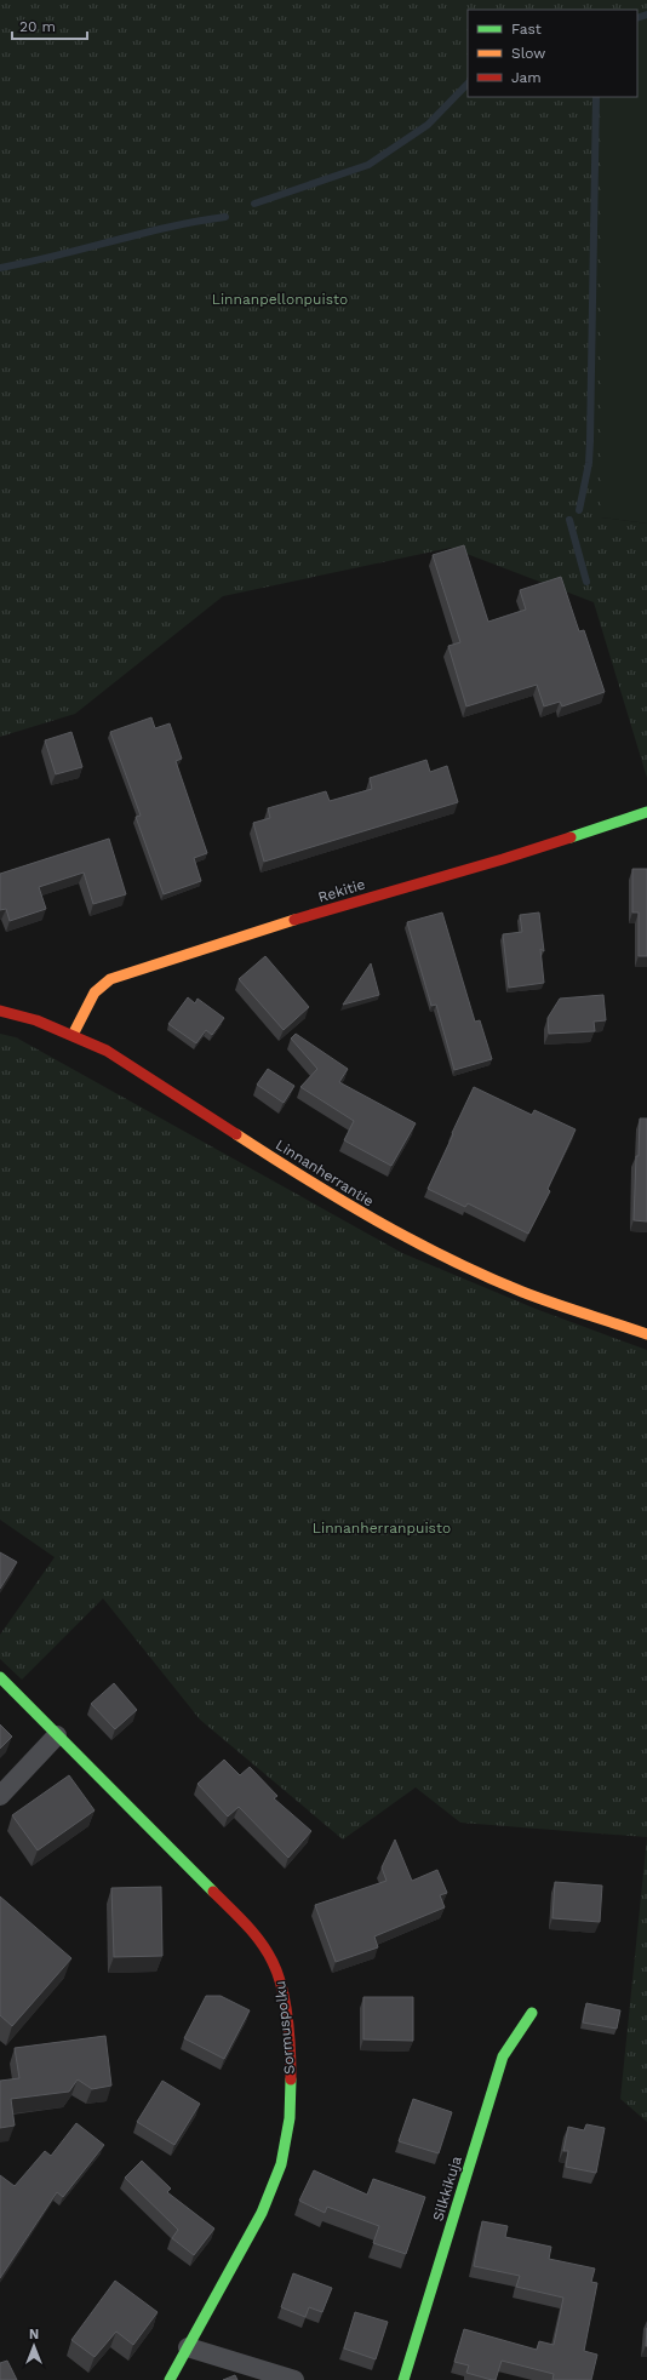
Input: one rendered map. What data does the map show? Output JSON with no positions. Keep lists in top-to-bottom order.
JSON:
{
  "streets": {
    "street": [
      "Rekitie",
      "Linnanherrantie",
      "Sormuspolku",
      "Silkkikuja"
    ]
  },
  "crossings": [
    ["Rekitie", "Linnanherrantie"]
  ],
  "parks": ["Linnanpellonpuisto", "Linnanherranpuisto"],
  "legend": ["Fast", "Slow", "Jam"],
  "scale_bar": "20 m",
  "north": "top"
}
